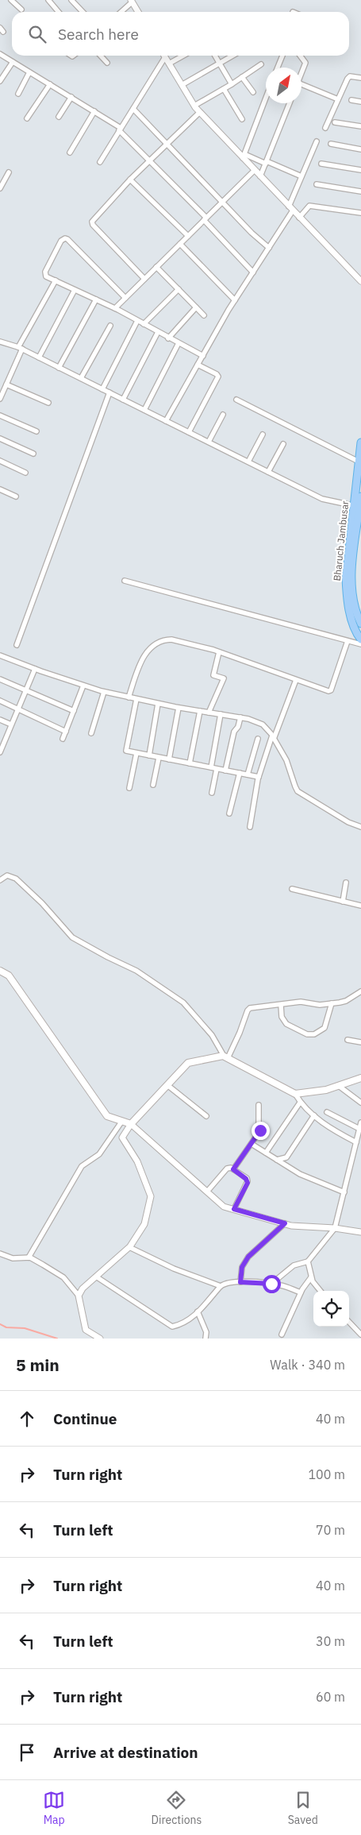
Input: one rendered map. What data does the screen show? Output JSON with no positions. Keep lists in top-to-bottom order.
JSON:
{
  "streets": {
    "main road": ["Bharuch Jambusar"]
  },
  "north": "top right",
  "page": {
    "search": "Search here",
    "heading": ["5 min", "Walk · 340 m"],
    "list": [
      ["Continue", "40 m"],
      ["Turn right", "100 m"],
      ["Turn left", "70 m"],
      ["Turn right", "40 m"],
      ["Turn left", "30 m"],
      ["Turn right", "60 m"],
      "Arrive at destination"
    ],
    "nav": ["Map", "Directions", "Saved"]
  }
}
